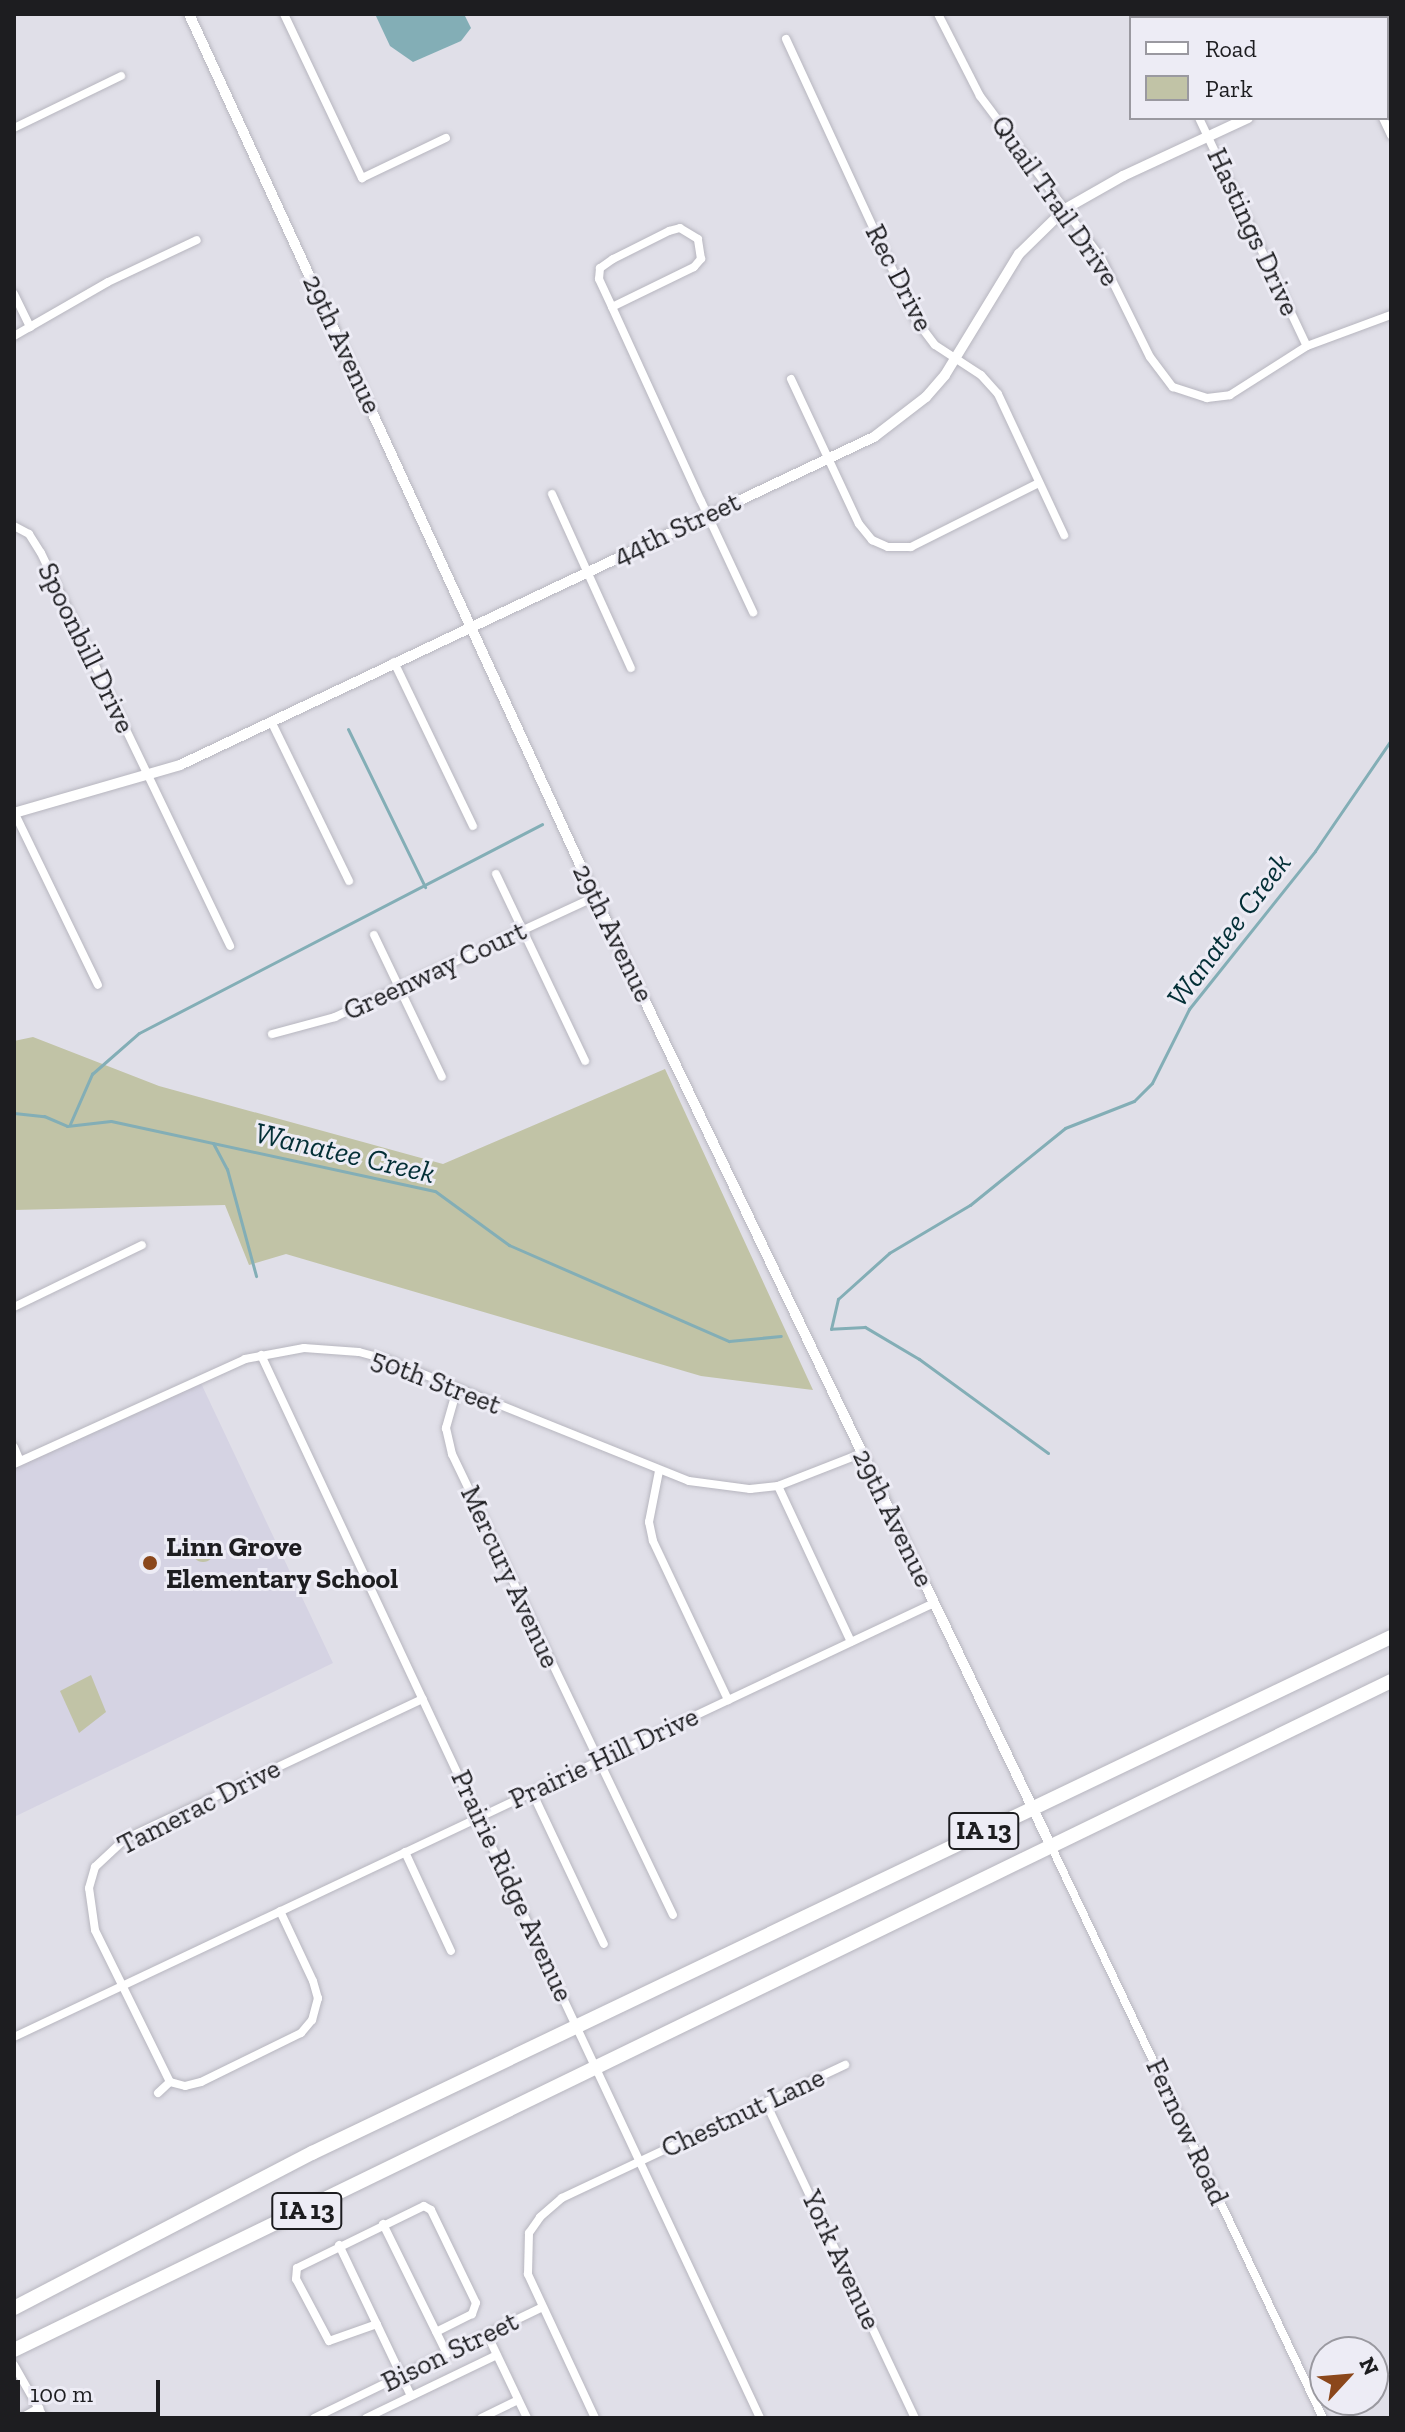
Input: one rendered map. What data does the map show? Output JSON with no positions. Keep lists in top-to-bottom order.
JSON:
{
  "streets": {
    "highway": ["IA 13"],
    "street": [
      "Quail Trail Drive",
      "Hastings Drive",
      "Rec Drive",
      "29th Avenue",
      "44th Street",
      "Spoonbill Drive",
      "Greenway Court",
      "50th Street",
      "Mercury Avenue",
      "Prairie Hill Drive",
      "Tamerac Drive",
      "Prairie Ridge Avenue",
      "Chestnut Lane",
      "Fernow Road",
      "York Avenue",
      "Bison Street"
    ]
  },
  "crossings": [
    ["Quail Trail Drive", "Hastings Drive"],
    ["Quail Trail Drive", "44th Street"],
    ["Hastings Drive", "44th Street"],
    ["Rec Drive", "44th Street"],
    ["29th Avenue", "44th Street"],
    ["29th Avenue", "Greenway Court"],
    ["29th Avenue", "50th Street"],
    ["29th Avenue", "Prairie Hill Drive"],
    ["29th Avenue", "IA 13"],
    ["29th Avenue", "Fernow Road"],
    ["44th Street", "Spoonbill Drive"],
    ["50th Street", "Mercury Avenue"],
    ["50th Street", "Prairie Ridge Avenue"],
    ["Mercury Avenue", "Prairie Hill Drive"],
    ["Prairie Hill Drive", "Tamerac Drive"],
    ["Prairie Hill Drive", "Prairie Ridge Avenue"],
    ["Tamerac Drive", "Prairie Ridge Avenue"],
    ["IA 13", "Prairie Ridge Avenue"],
    ["IA 13", "Fernow Road"],
    ["Prairie Ridge Avenue", "Chestnut Lane"],
    ["Chestnut Lane", "York Avenue"],
    ["Chestnut Lane", "Bison Street"]
  ],
  "water": ["Wanatee Creek"],
  "places": ["Linn Grove Elementary School"],
  "legend": ["Road", "Park"],
  "scale_bar": "100 m",
  "north": "top right"
}
